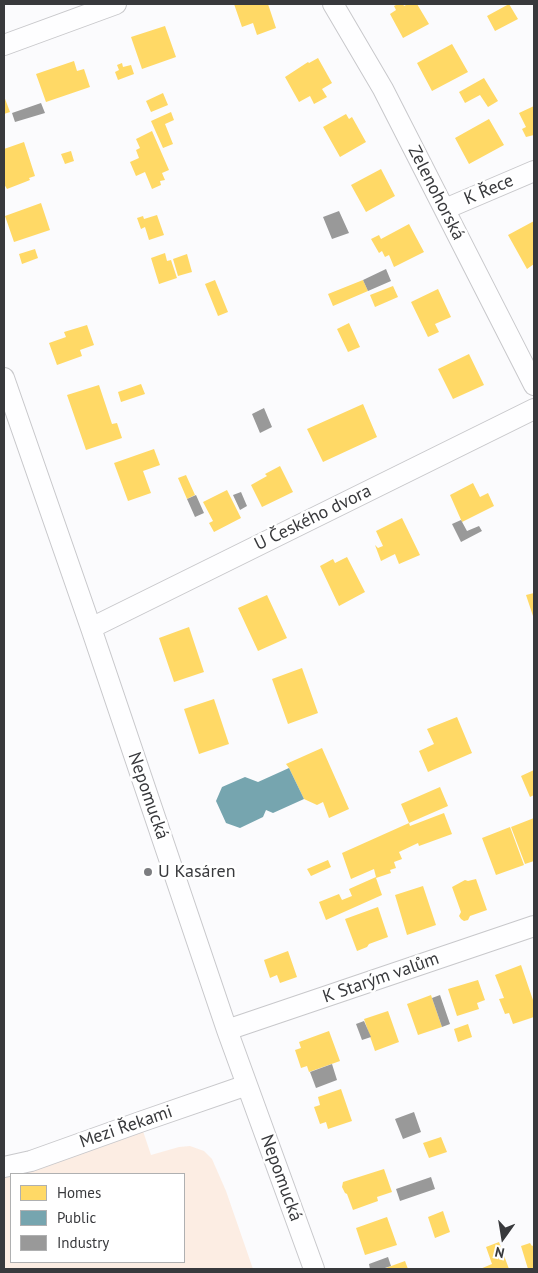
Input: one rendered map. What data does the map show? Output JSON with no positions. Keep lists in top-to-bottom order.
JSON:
{
  "streets": {
    "street": [
      "K Řece",
      "Zelenohorská",
      "U Českého dvora",
      "Nepomucká",
      "K Starým valům",
      "Mezi Řekami"
    ]
  },
  "crossings": [
    ["K Řece", "Zelenohorská"],
    ["U Českého dvora", "Nepomucká"],
    ["Nepomucká", "K Starým valům"],
    ["Nepomucká", "Mezi Řekami"]
  ],
  "places": ["U Kasáren"],
  "legend": ["Homes", "Public", "Industry"],
  "north": "bottom"
}
